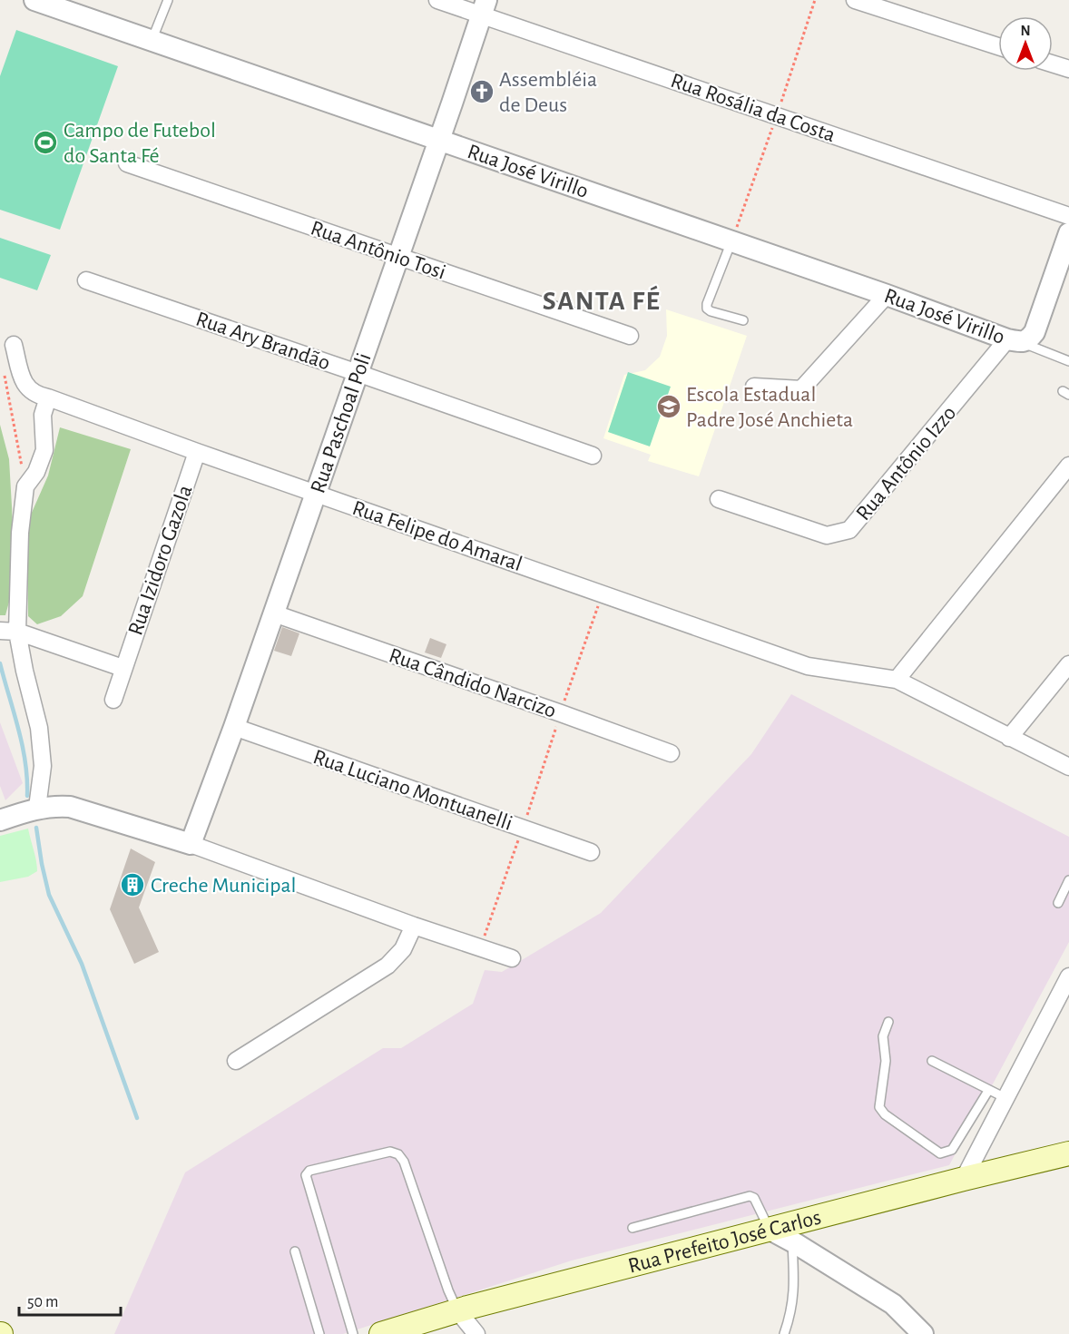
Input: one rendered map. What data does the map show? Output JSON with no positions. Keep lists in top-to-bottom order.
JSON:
{
  "streets": {
    "main road": ["Rua Prefeito José Carlos"],
    "street": [
      "Rua Rosália da Costa",
      "Rua José Virillo",
      "Rua Antônio Tosi",
      "Rua Ary Brandão",
      "Rua Paschoal Poli",
      "Rua Antônio Izzo",
      "Rua Felipe do Amaral",
      "Rua Izidoro Gazola",
      "Rua Cândido Narcizo",
      "Rua Luciano Montuanelli"
    ]
  },
  "crossings": [
    ["Rua Rosália da Costa", "Rua Paschoal Poli"],
    ["Rua José Virillo", "Rua Paschoal Poli"],
    ["Rua José Virillo", "Rua Antônio Izzo"],
    ["Rua Antônio Tosi", "Rua Paschoal Poli"],
    ["Rua Ary Brandão", "Rua Paschoal Poli"],
    ["Rua Paschoal Poli", "Rua Felipe do Amaral"],
    ["Rua Paschoal Poli", "Rua Cândido Narcizo"],
    ["Rua Paschoal Poli", "Rua Luciano Montuanelli"],
    ["Rua Felipe do Amaral", "Rua Izidoro Gazola"]
  ],
  "districts": ["SANTA FÉ"],
  "places": {
    "church": ["Assembléia de Deus"],
    "sports": ["Campo de Futebol do Santa Fé"],
    "school or university": ["Escola Estadual Padre José Anchieta"],
    "building": ["Creche Municipal"]
  },
  "scale_bar": "50 m",
  "north": "top"
}
